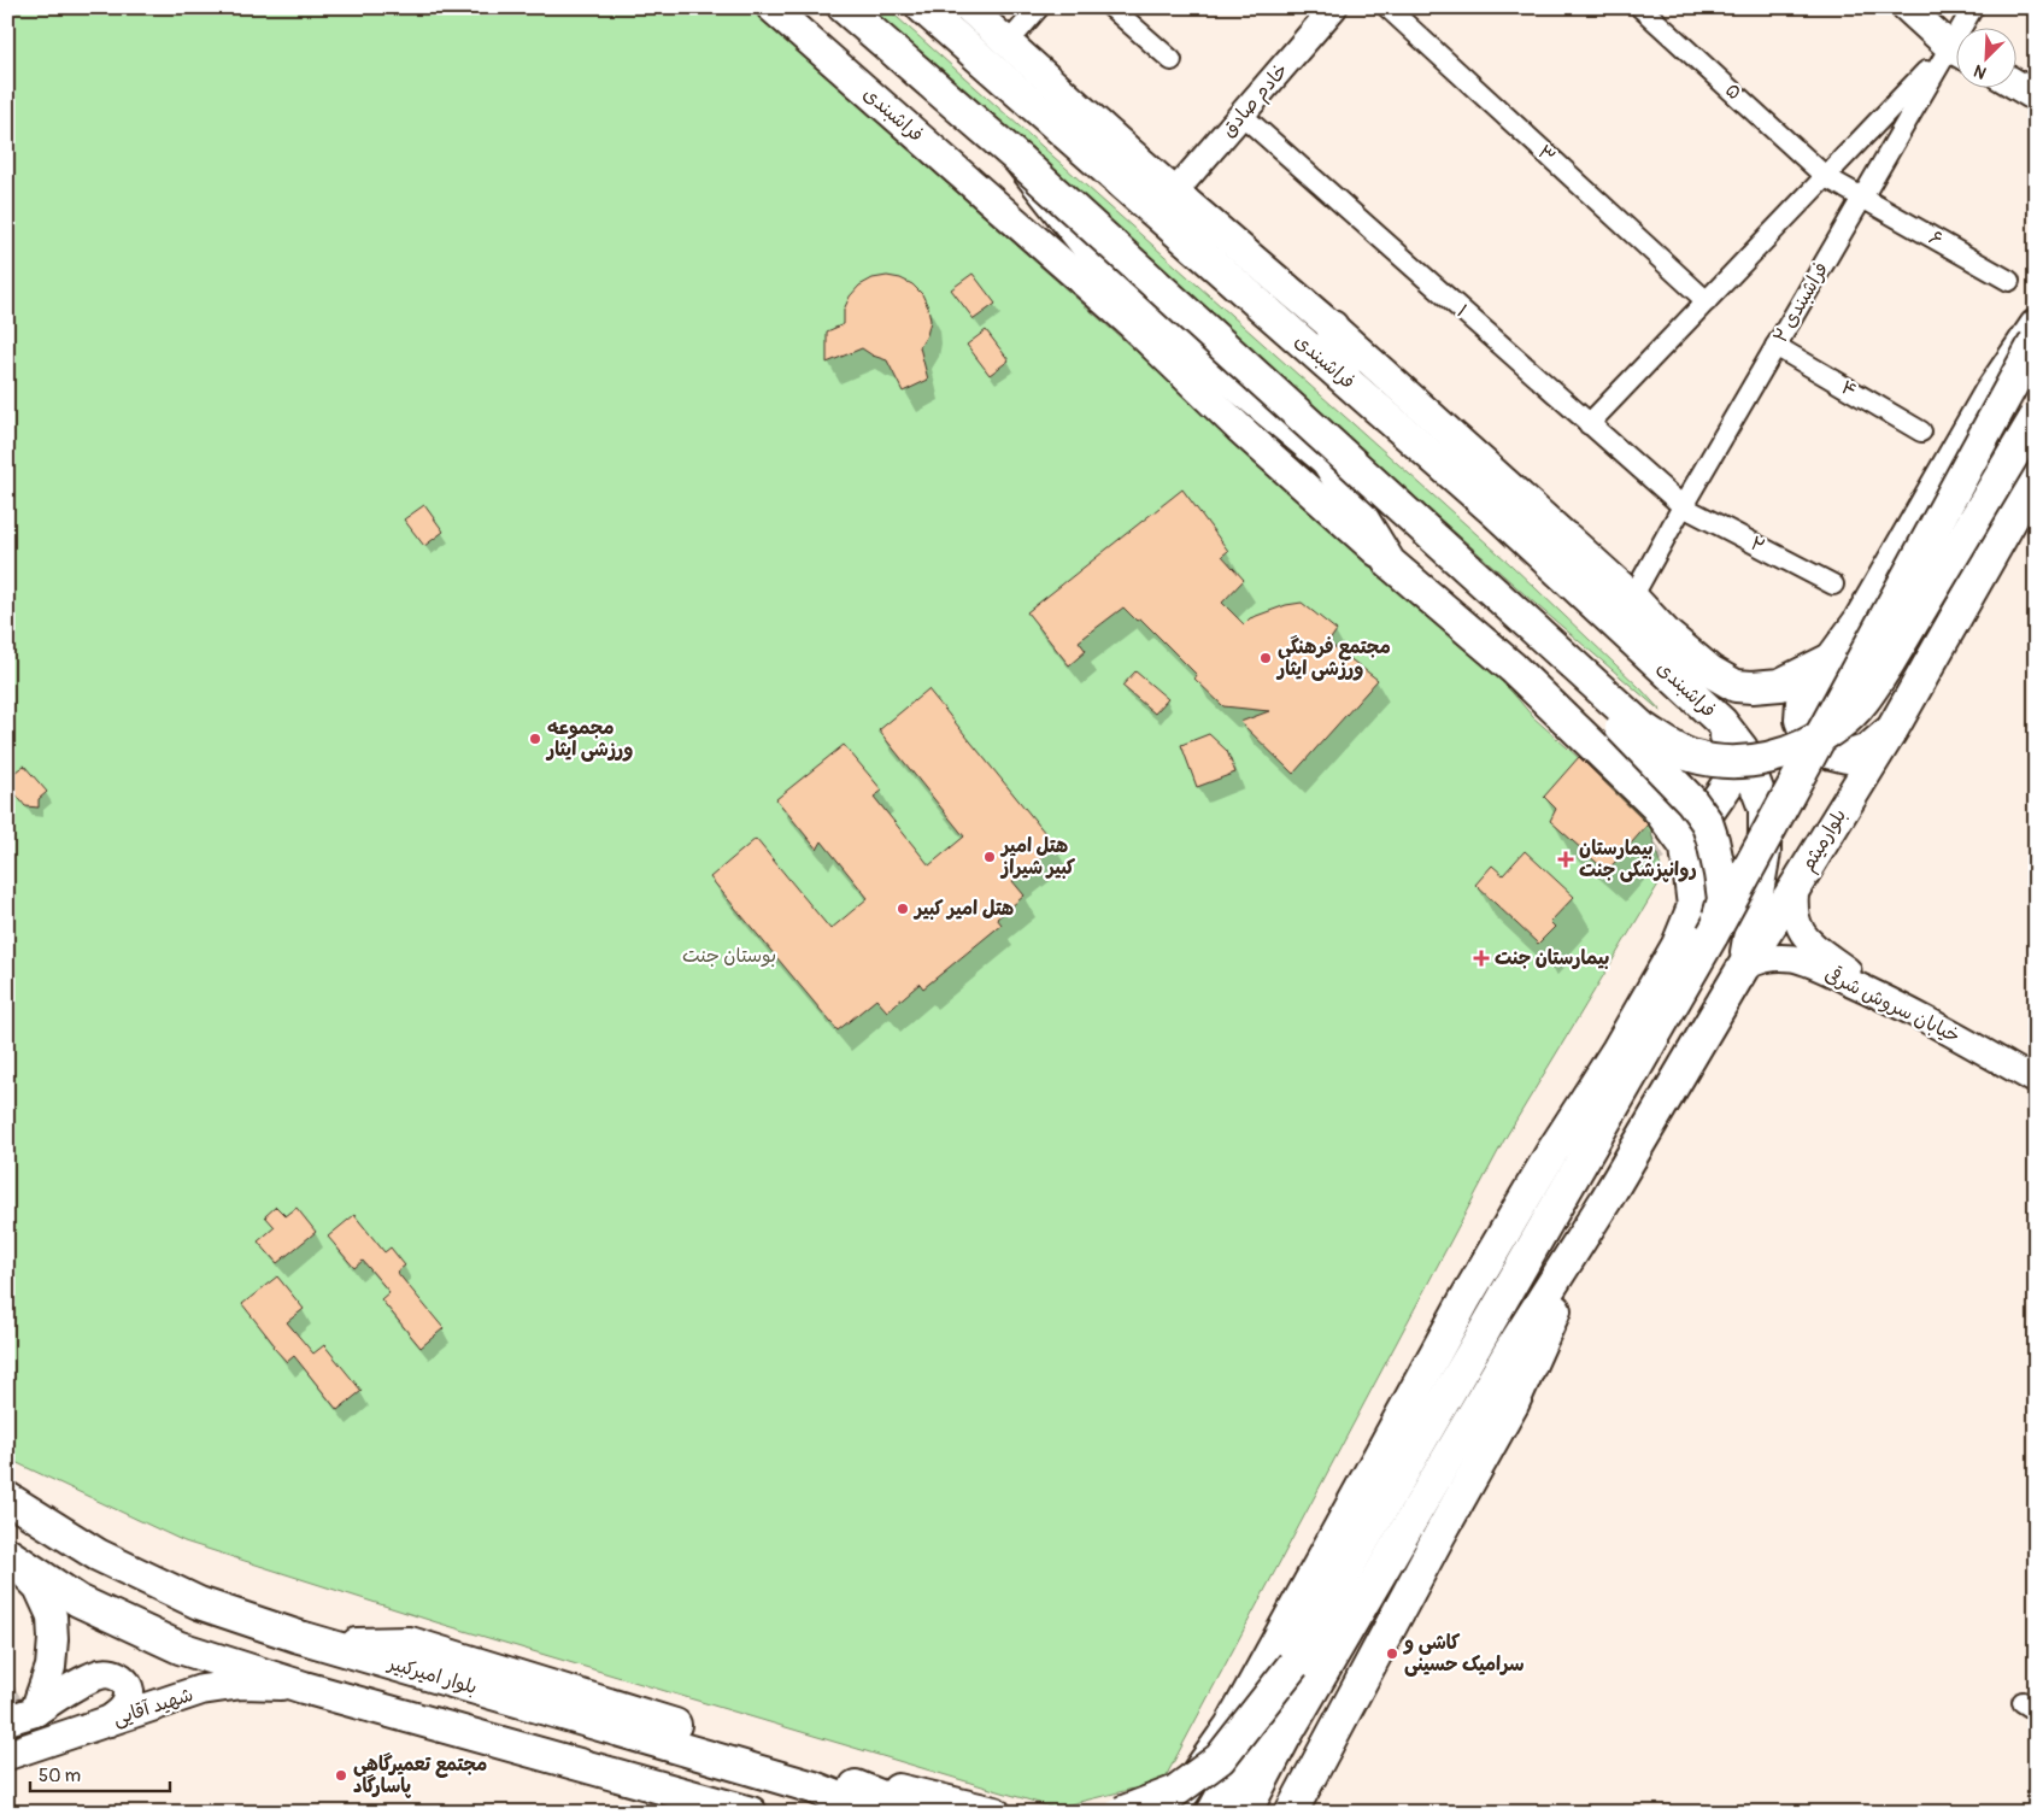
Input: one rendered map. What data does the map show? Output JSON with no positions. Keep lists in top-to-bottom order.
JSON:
{
  "streets": {
    "main road": [
      "فراشبندی",
      "بلوارمیثم",
      "بلوار امیرکبیر",
      "شهید آقایی"
    ],
    "street": [
      "۵",
      "خادم صادق",
      "۳",
      "۶",
      "۲ فراشبندی",
      "۱",
      "۴",
      "۲",
      "خیابان سروش شرقی"
    ]
  },
  "crossings": [
    ["۵", "۶"],
    ["۵", "۲ فراشبندی"],
    ["خادم صادق", "فراشبندی"],
    ["خادم صادق", "۱"],
    ["فراشبندی", "بلوارمیثم"],
    ["فراشبندی", "خیابان سروش شرقی"],
    ["۶", "۲ فراشبندی"],
    ["۲ فراشبندی", "۱"],
    ["۲ فراشبندی", "۴"],
    ["۲ فراشبندی", "۲"],
    ["۱", "۲"],
    ["بلوارمیثم", "خیابان سروش شرقی"]
  ],
  "parks": ["بوستان جنت"],
  "places": {
    "other": [
      "مجتمع فرهنگی ورزشی ایثار",
      "مجموعه ورزشی ایثار",
      "هتل امیر کبیر شیراز",
      "هتل امیر کبیر",
      "کاشی و سرامیک حسینی",
      "مجتمع تعمیرگاهی پاسارگاد"
    ],
    "health": ["بیمارستان روانپزشکی جنت", "بیمارستان جنت"]
  },
  "scale_bar": "50 m",
  "north": "bottom left"
}
